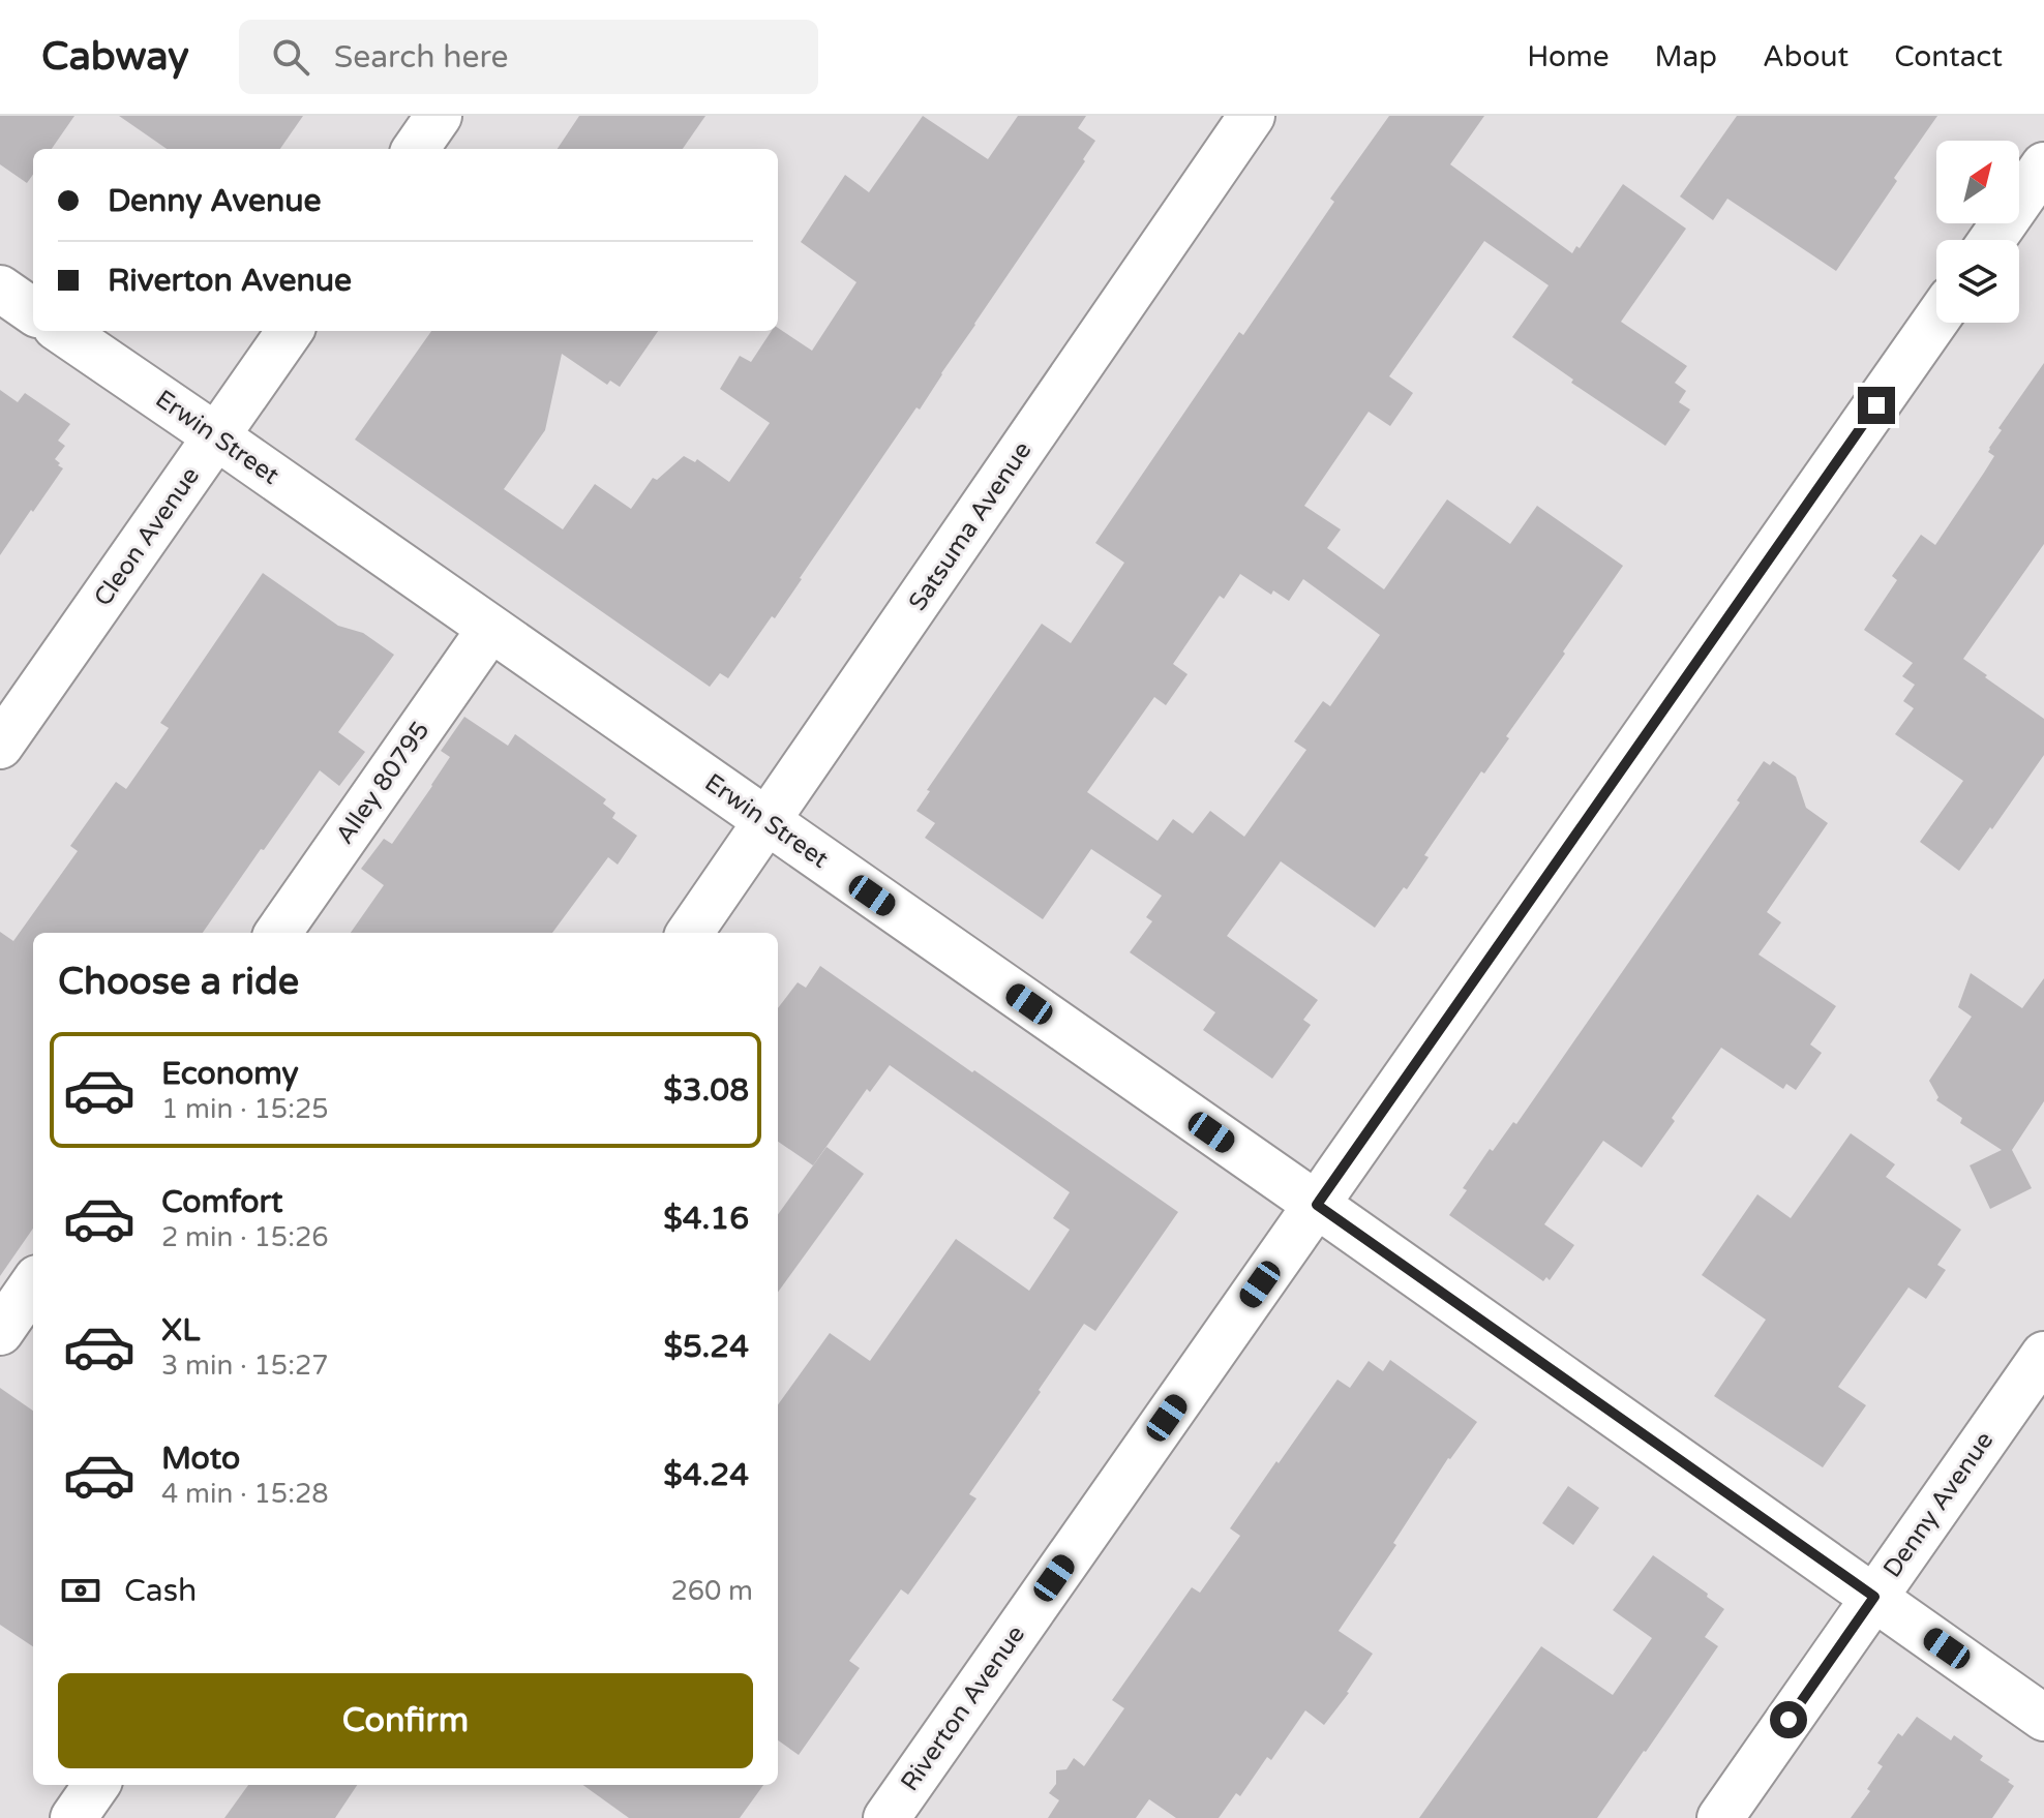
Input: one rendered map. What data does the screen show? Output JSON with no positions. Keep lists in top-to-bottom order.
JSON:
{
  "streets": {
    "street": [
      "Erwin Street",
      "Satsuma Avenue",
      "Cleon Avenue",
      "Alley 80795",
      "Denny Avenue",
      "Riverton Avenue"
    ]
  },
  "crossings": [
    ["Erwin Street", "Satsuma Avenue"],
    ["Erwin Street", "Cleon Avenue"],
    ["Erwin Street", "Alley 80795"],
    ["Erwin Street", "Denny Avenue"],
    ["Erwin Street", "Riverton Avenue"]
  ],
  "north": "top right",
  "page": {
    "header": "Cabway",
    "search": "Search here",
    "nav": [
      "Home",
      "Map",
      "About",
      "Contact"
    ],
    "banner": ["Denny Avenue", "Riverton Avenue"],
    "heading": "Choose a ride",
    "list": [
      {
        "name": "Economy",
        "note": "1 min · 15:25",
        "value": "$3.08"
      },
      {
        "name": "Comfort",
        "note": "2 min · 15:26",
        "value": "$4.16"
      },
      {
        "name": "XL",
        "note": "3 min · 15:27",
        "value": "$5.24"
      },
      {
        "name": "Moto",
        "note": "4 min · 15:28",
        "value": "$4.24"
      }
    ],
    "pay": ["Cash", "260 m"],
    "buttons": "Confirm"
  }
}
